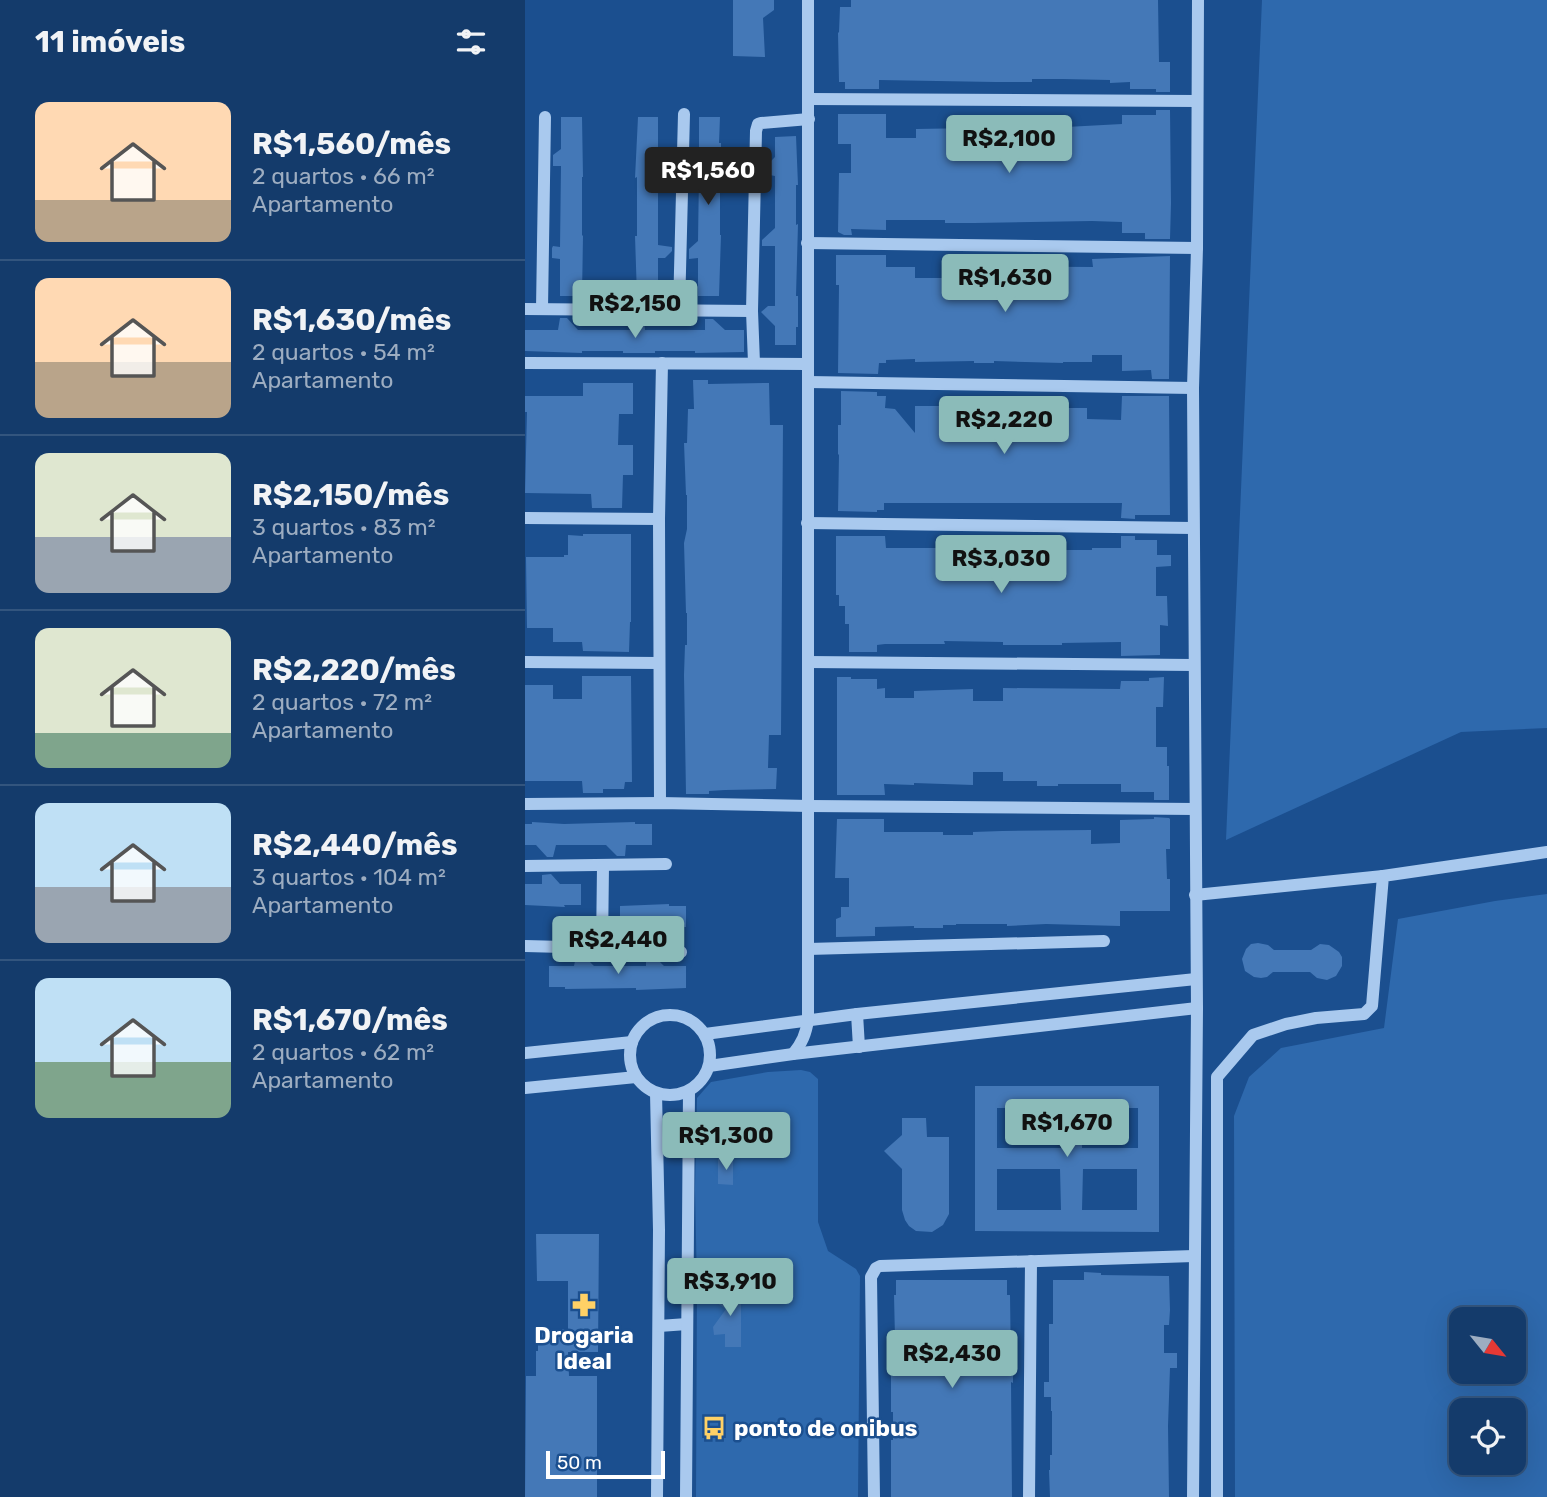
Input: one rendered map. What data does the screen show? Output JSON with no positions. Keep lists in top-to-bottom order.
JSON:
{
  "places": {
    "pharmacy": ["Drogaria Ideal"],
    "bus stop": ["ponto de onibus"]
  },
  "scale_bar": "50 m",
  "north": "bottom right",
  "page": {
    "heading": "11 imóveis",
    "list": [
      {
        "name": "R$1,560/mês",
        "note": "2 quartos · 66 m² · Apartamento"
      },
      {
        "name": "R$1,630/mês",
        "note": "2 quartos · 54 m² · Apartamento"
      },
      {
        "name": "R$2,150/mês",
        "note": "3 quartos · 83 m² · Apartamento"
      },
      {
        "name": "R$2,220/mês",
        "note": "2 quartos · 72 m² · Apartamento"
      },
      {
        "name": "R$2,440/mês",
        "note": "3 quartos · 104 m² · Apartamento"
      },
      {
        "name": "R$1,670/mês",
        "note": "2 quartos · 62 m² · Apartamento"
      }
    ],
    "price": [
      "R$2,100",
      "R$1,560",
      "R$1,630",
      "R$2,150",
      "R$2,220",
      "R$3,030",
      "R$2,440",
      "R$1,670",
      "R$1,300",
      "R$3,910",
      "R$2,430"
    ],
    "scale": "50 m"
  }
}
